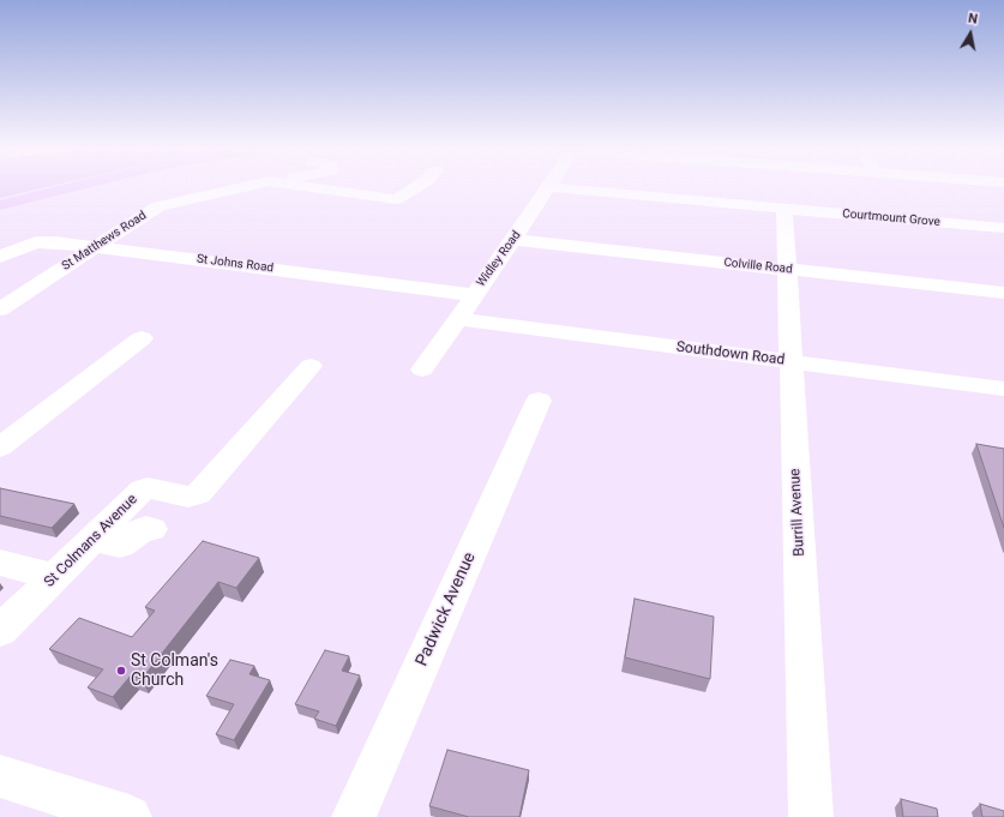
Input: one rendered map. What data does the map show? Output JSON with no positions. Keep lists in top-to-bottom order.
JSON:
{
  "streets": {
    "street": [
      "Courtmount Grove",
      "St Matthews Road",
      "Widley Road",
      "St Johns Road",
      "Colville Road",
      "Southdown Road",
      "Burrill Avenue",
      "St Colmans Avenue",
      "Padwick Avenue"
    ]
  },
  "crossings": [
    ["Courtmount Grove", "Widley Road"],
    ["Courtmount Grove", "Burrill Avenue"],
    ["St Matthews Road", "St Johns Road"],
    ["Widley Road", "St Johns Road"],
    ["Widley Road", "Colville Road"],
    ["Widley Road", "Southdown Road"],
    ["Colville Road", "Burrill Avenue"],
    ["Southdown Road", "Burrill Avenue"]
  ],
  "places": ["St Colman's Church"],
  "north": "top"
}
